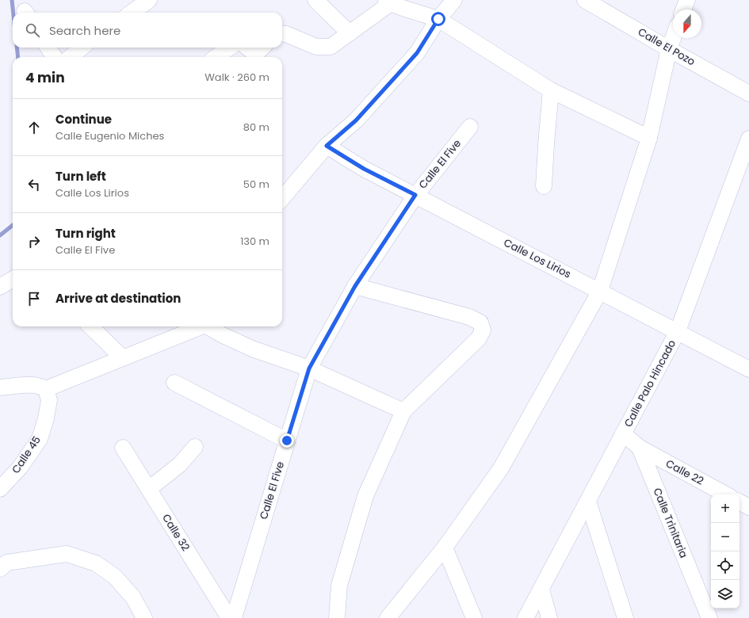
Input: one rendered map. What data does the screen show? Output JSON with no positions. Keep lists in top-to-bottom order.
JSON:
{
  "streets": {
    "street": [
      "Calle El Pozo",
      "Calle El Five",
      "Calle Los Lirios",
      "Calle Palo Hincado",
      "Calle 45",
      "Calle 22",
      "Calle Trinitaria",
      "Calle 32"
    ]
  },
  "crossings": [
    ["Calle El Five", "Calle Los Lirios"],
    ["Calle Los Lirios", "Calle Palo Hincado"],
    ["Calle Palo Hincado", "Calle Trinitaria"],
    ["Calle 22", "Calle Trinitaria"]
  ],
  "north": "bottom",
  "page": {
    "search": "Search here",
    "heading": ["4 min", "Walk · 260 m"],
    "list": [
      ["Continue", "Calle Eugenio Miches", "80 m"],
      ["Turn left", "Calle Los Lirios", "50 m"],
      ["Turn right", "Calle El Five", "130 m"],
      "Arrive at destination"
    ],
    "map_buttons": ["+", "−"]
  }
}
